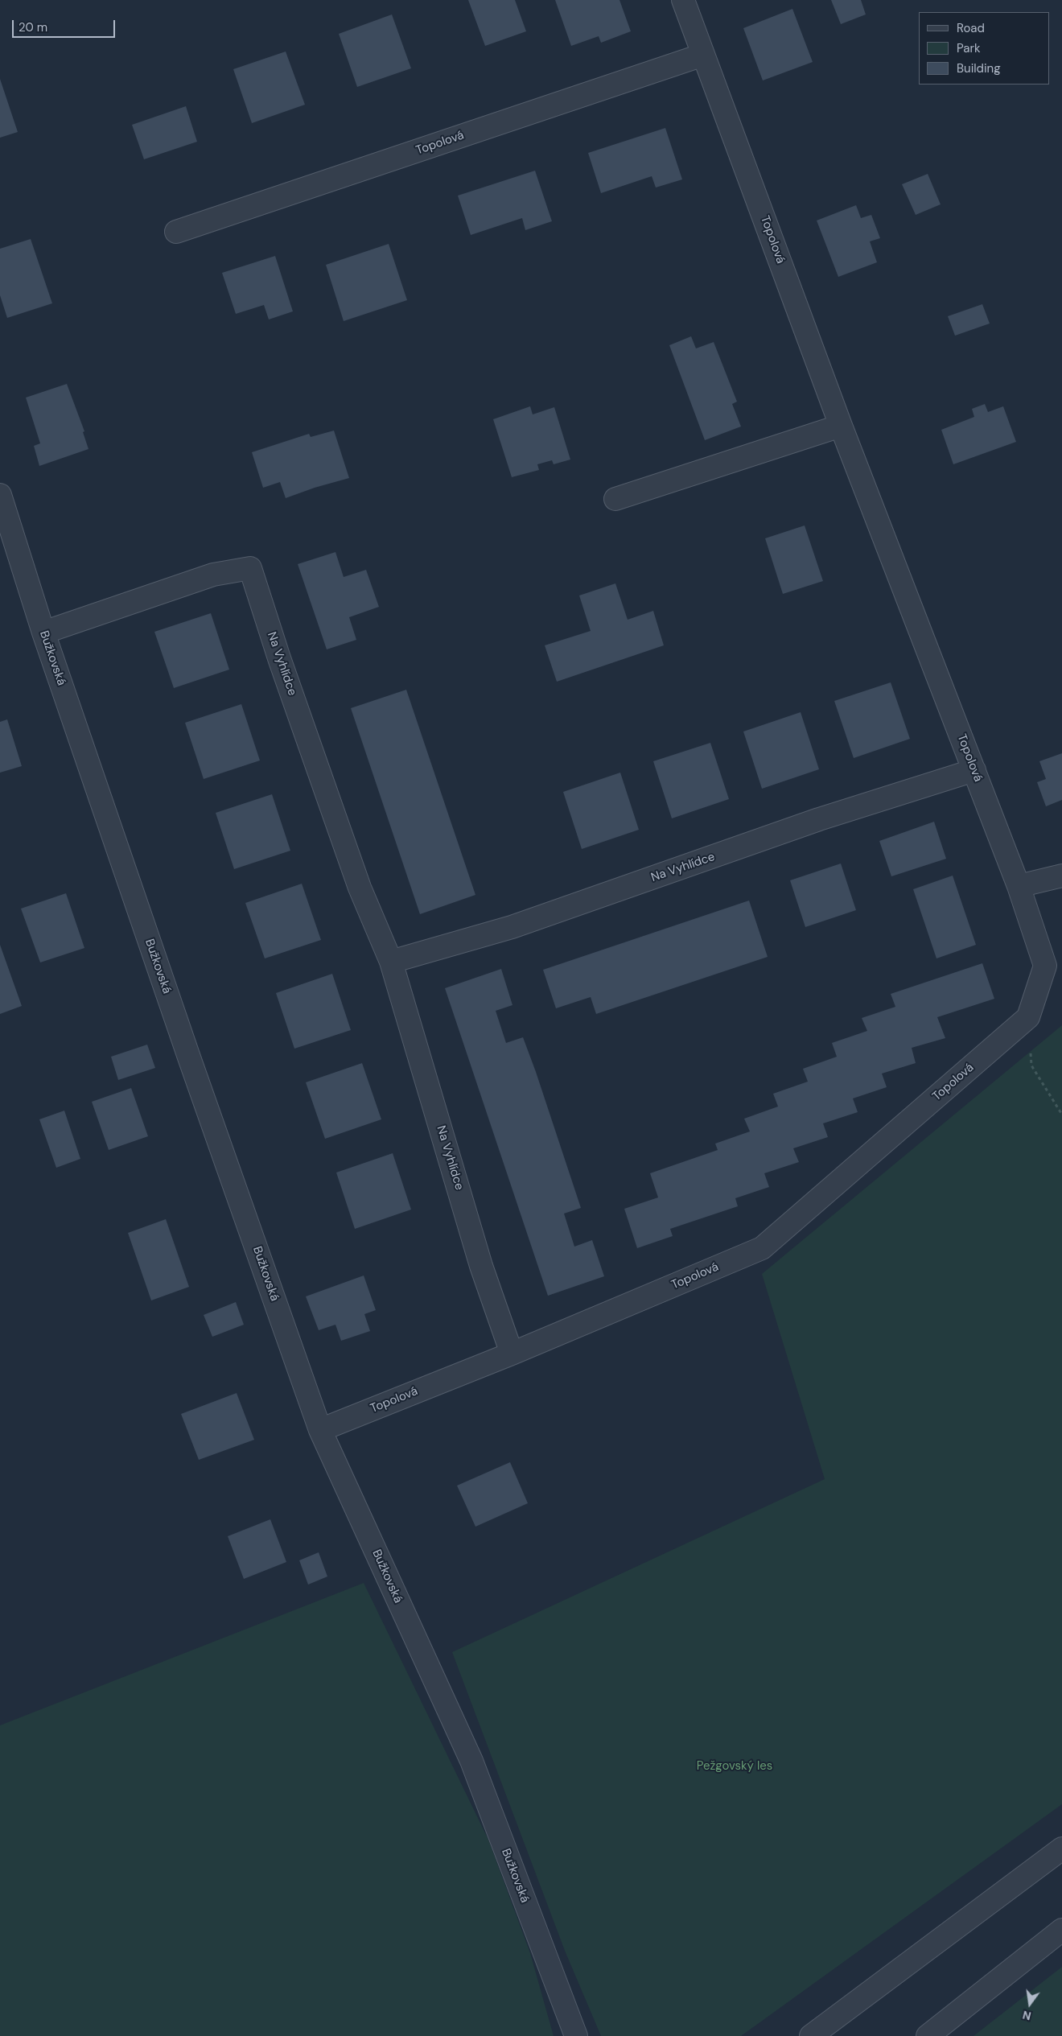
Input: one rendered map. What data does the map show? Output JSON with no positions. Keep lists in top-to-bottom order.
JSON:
{
  "streets": {
    "street": ["Topolová", "Bužkovská", "Na Vyhlídce"]
  },
  "crossings": [
    ["Topolová", "Bužkovská"],
    ["Topolová", "Na Vyhlídce"],
    ["Bužkovská", "Na Vyhlídce"]
  ],
  "parks": ["Pežgovský les"],
  "legend": ["Road", "Park", "Building"],
  "scale_bar": "20 m",
  "north": "bottom"
}
